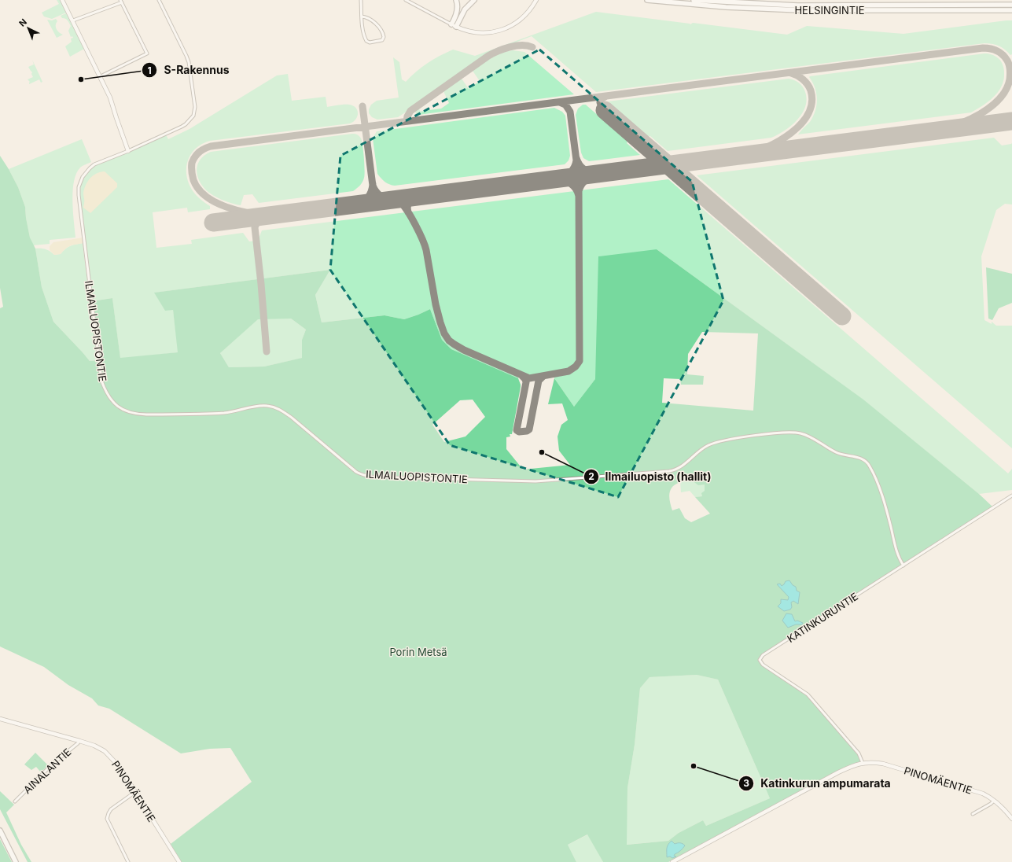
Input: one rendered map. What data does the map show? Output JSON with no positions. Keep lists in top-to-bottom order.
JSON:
{
  "streets": {
    "highway": ["HELSINGINTIE"],
    "street": [
      "ILMAILUOPISTONTIE",
      "KATINKURUNTIE",
      "AINALANTIE",
      "PINOMÄENTIE"
    ]
  },
  "crossings": [
    ["ILMAILUOPISTONTIE", "KATINKURUNTIE"],
    ["KATINKURUNTIE", "PINOMÄENTIE"],
    ["AINALANTIE", "PINOMÄENTIE"]
  ],
  "parks": ["Porin Metsä"],
  "places": ["S-Rakennus", "Ilmailuopisto (hallit)", "Katinkurun ampumarata"],
  "north": "top left"
}
